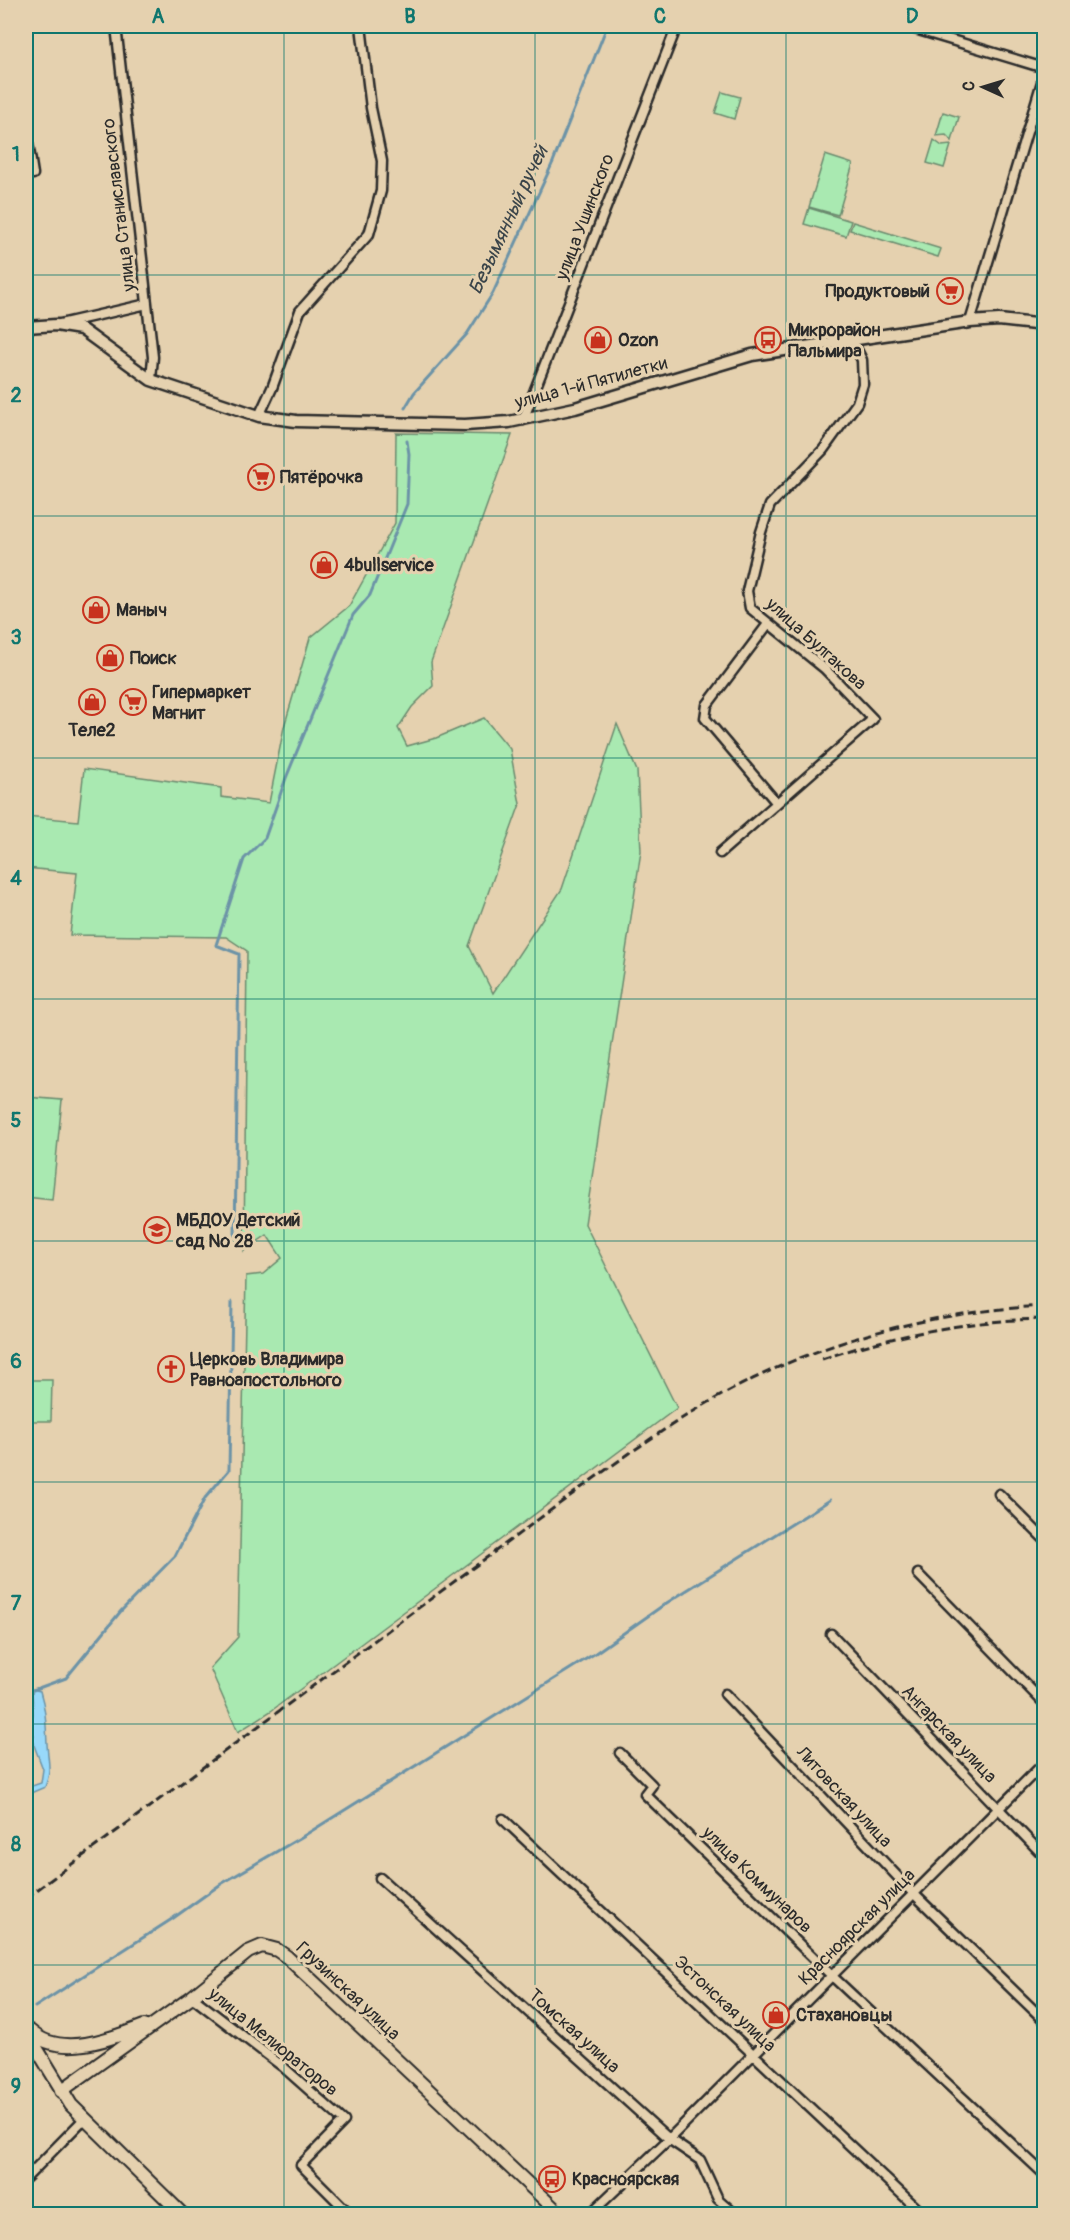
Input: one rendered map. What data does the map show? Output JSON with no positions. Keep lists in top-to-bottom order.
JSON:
{
  "streets": {
    "main road": ["Грузинская улица"],
    "street": [
      "улица Станиславского",
      "улица Ушинского",
      "улица 1-й Пятилетки",
      "улица Булгакова",
      "Ангарская улица",
      "Литовская улица",
      "улица Коммунаров",
      "Красноярская улица",
      "Эстонская улица",
      "Томская улица",
      "улица Мелиораторов"
    ]
  },
  "crossings": [
    ["улица Станиславского", "улица 1-й Пятилетки"],
    ["улица Ушинского", "улица 1-й Пятилетки"],
    ["улица 1-й Пятилетки", "улица Булгакова"],
    ["Ангарская улица", "Красноярская улица"],
    ["Литовская улица", "Красноярская улица"],
    ["улица Коммунаров", "Красноярская улица"],
    ["Красноярская улица", "Эстонская улица"],
    ["Красноярская улица", "Томская улица"],
    ["Грузинская улица", "улица Мелиораторов"]
  ],
  "water": ["Безымянный ручей"],
  "places": {
    "supermarket": ["Продуктовый", "Пятёрочка", "Гипермаркет Магнит"],
    "shop": [
      "Ozon",
      "4bullservice",
      "Маныч",
      "Поиск",
      "Теле2",
      "Стахановцы"
    ],
    "bus stop": ["Микрорайон Пальмира", "Красноярская"],
    "school or university": ["МБДОУ Детский сад № 28"],
    "church": ["Церковь Владимира Равноапостольного"]
  },
  "north": "left",
  "grid": {
    "columns": [
      "A",
      "B",
      "C",
      "D"
    ],
    "rows": [
      "1",
      "2",
      "3",
      "4",
      "5",
      "6",
      "7",
      "8",
      "9"
    ]
  }
}
